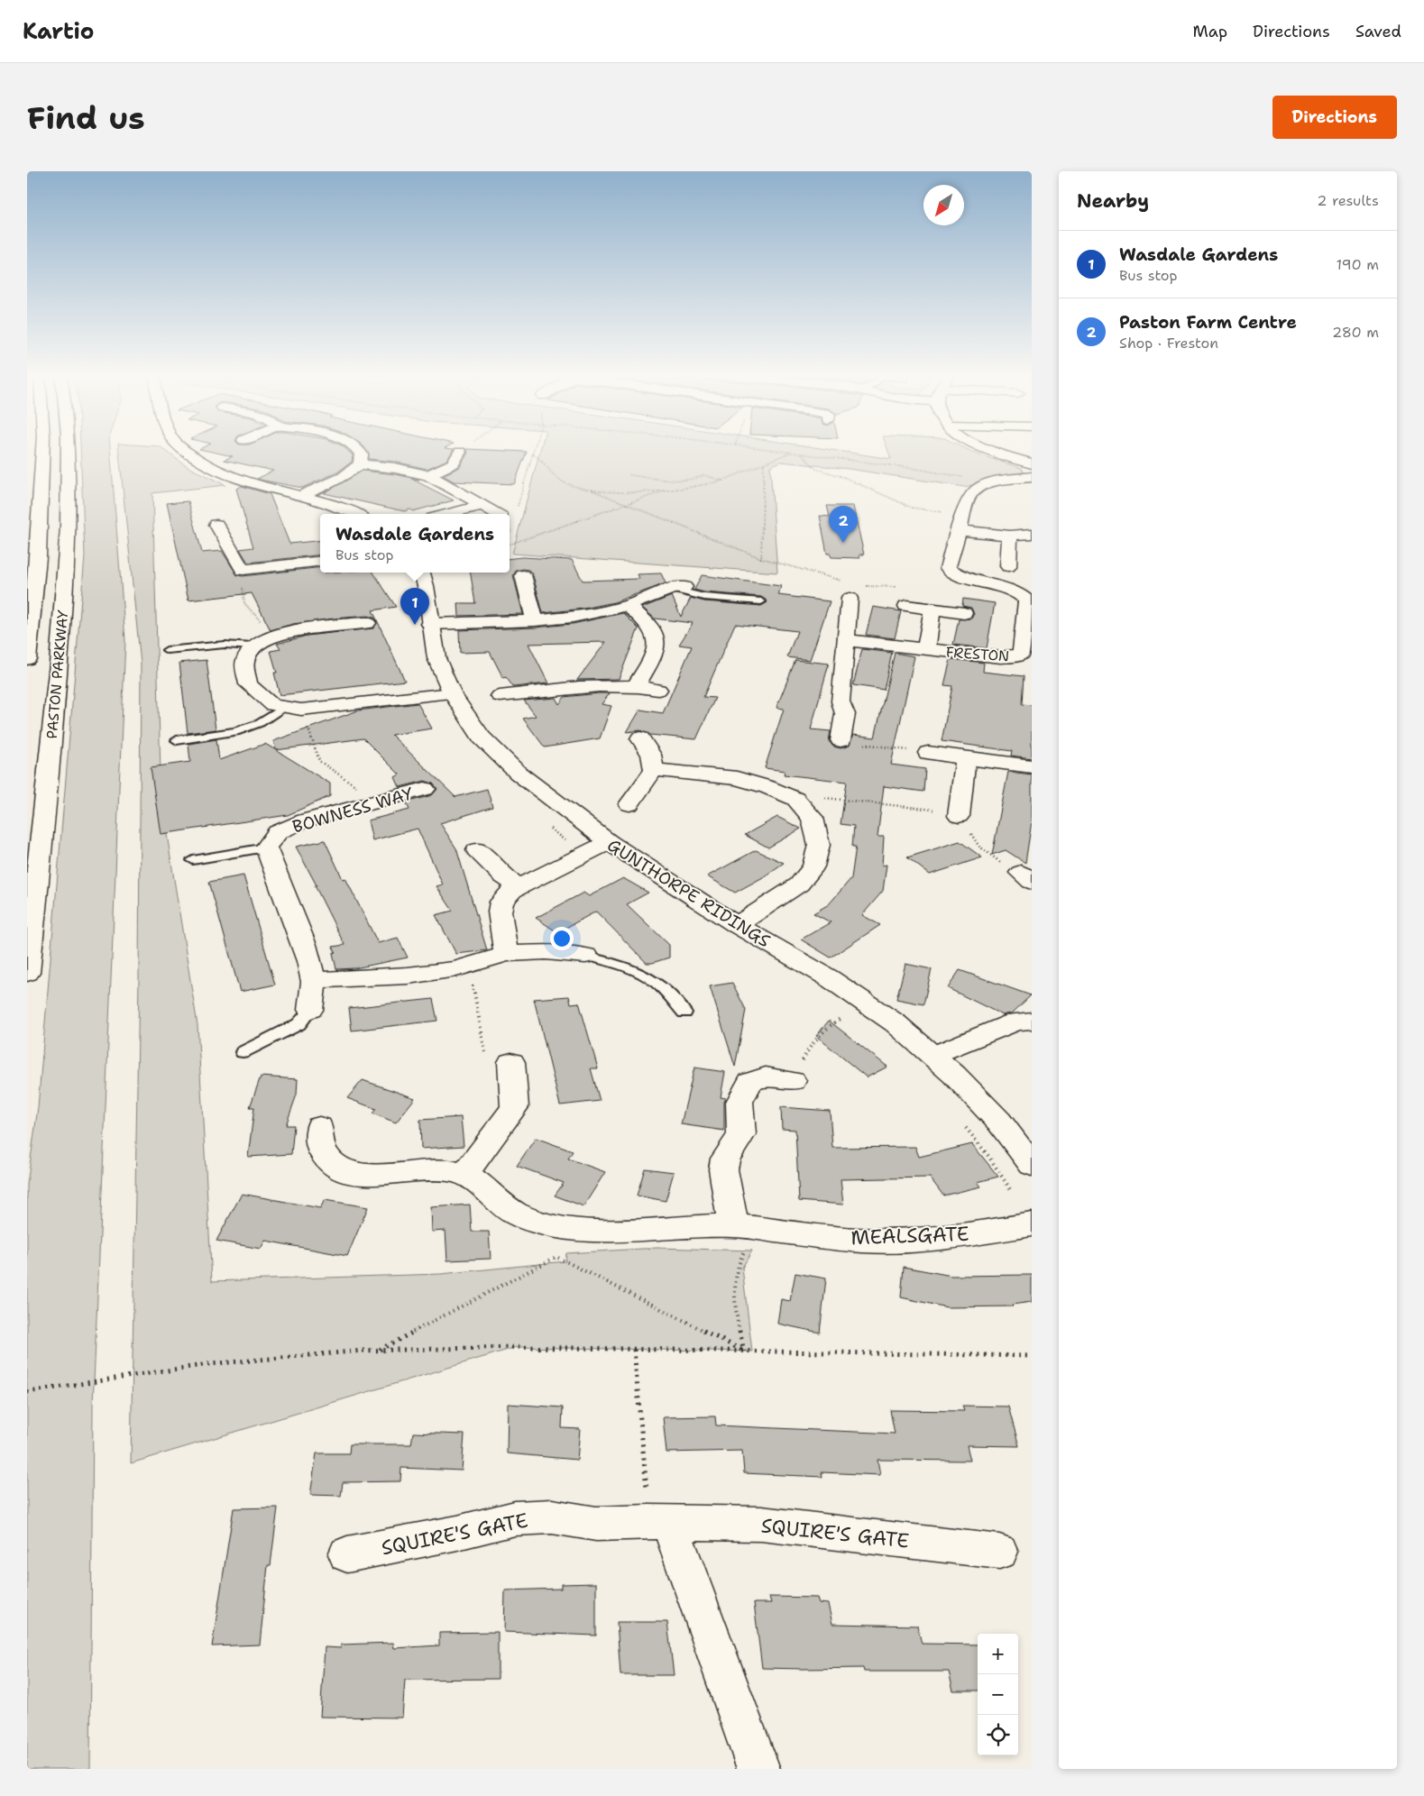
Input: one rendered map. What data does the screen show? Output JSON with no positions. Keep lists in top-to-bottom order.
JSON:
{
  "streets": {
    "main road": [
      "FRESTON",
      "PASTON PARKWAY",
      "BOWNESS WAY",
      "GUNTHORPE RIDINGS",
      "MEALSGATE",
      "SQUIRE'S GATE"
    ]
  },
  "north": "bottom left",
  "page": {
    "header": "Kartio",
    "nav": ["Map", "Directions", "Saved"],
    "buttons": "Directions",
    "title": "Find us",
    "heading": ["Nearby", "2 results"],
    "list": [
      {
        "mark": "1",
        "name": "Wasdale Gardens",
        "note": "Bus stop",
        "value": "190 m"
      },
      {
        "mark": "2",
        "name": "Paston Farm Centre",
        "note": "Shop · Freston",
        "value": "280 m"
      }
    ],
    "pins": ["2", "1"],
    "popup": ["Wasdale Gardens", "Bus stop"],
    "map_buttons": ["+", "−"]
  }
}
